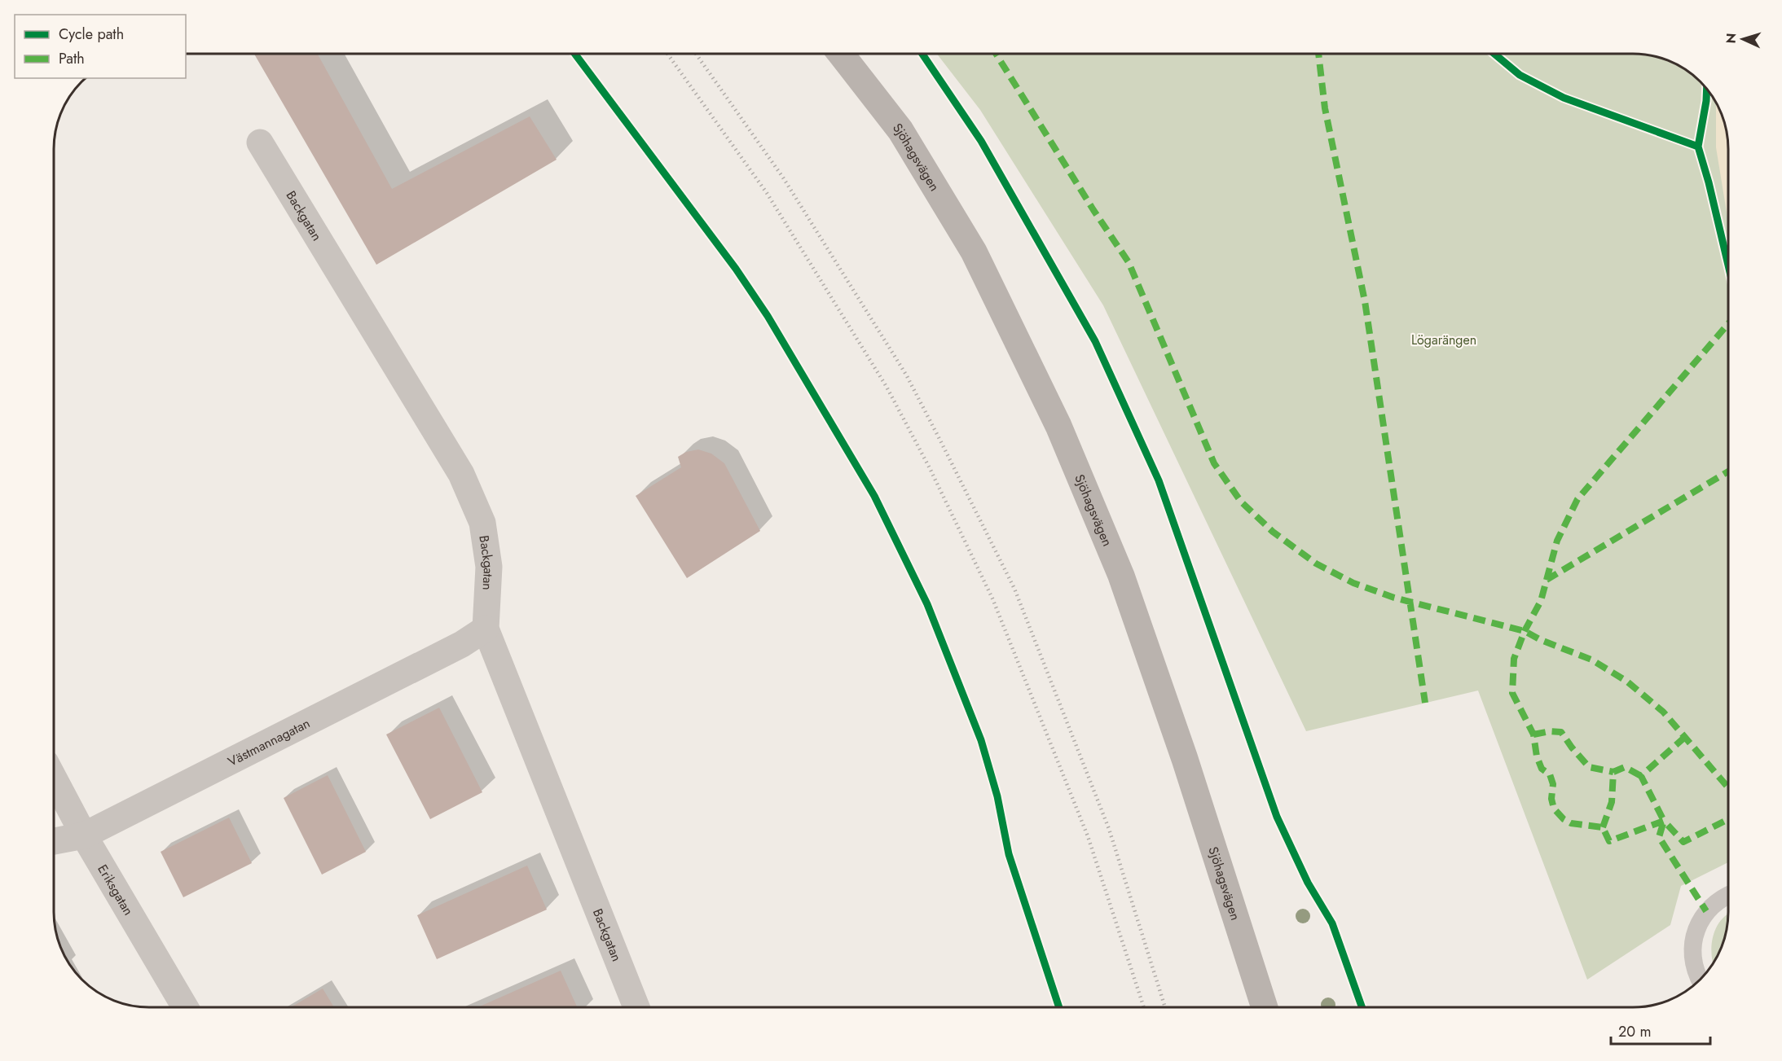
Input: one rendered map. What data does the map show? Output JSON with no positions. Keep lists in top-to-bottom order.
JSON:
{
  "streets": {
    "main road": ["Sjöhagsvägen"],
    "street": ["Backgatan", "Västmannagatan", "Eriksgatan"]
  },
  "crossings": [
    ["Backgatan", "Västmannagatan"],
    ["Västmannagatan", "Eriksgatan"]
  ],
  "parks": ["Lögarängen"],
  "legend": ["Cycle path", "Path"],
  "scale_bar": "20 m",
  "north": "left"
}
